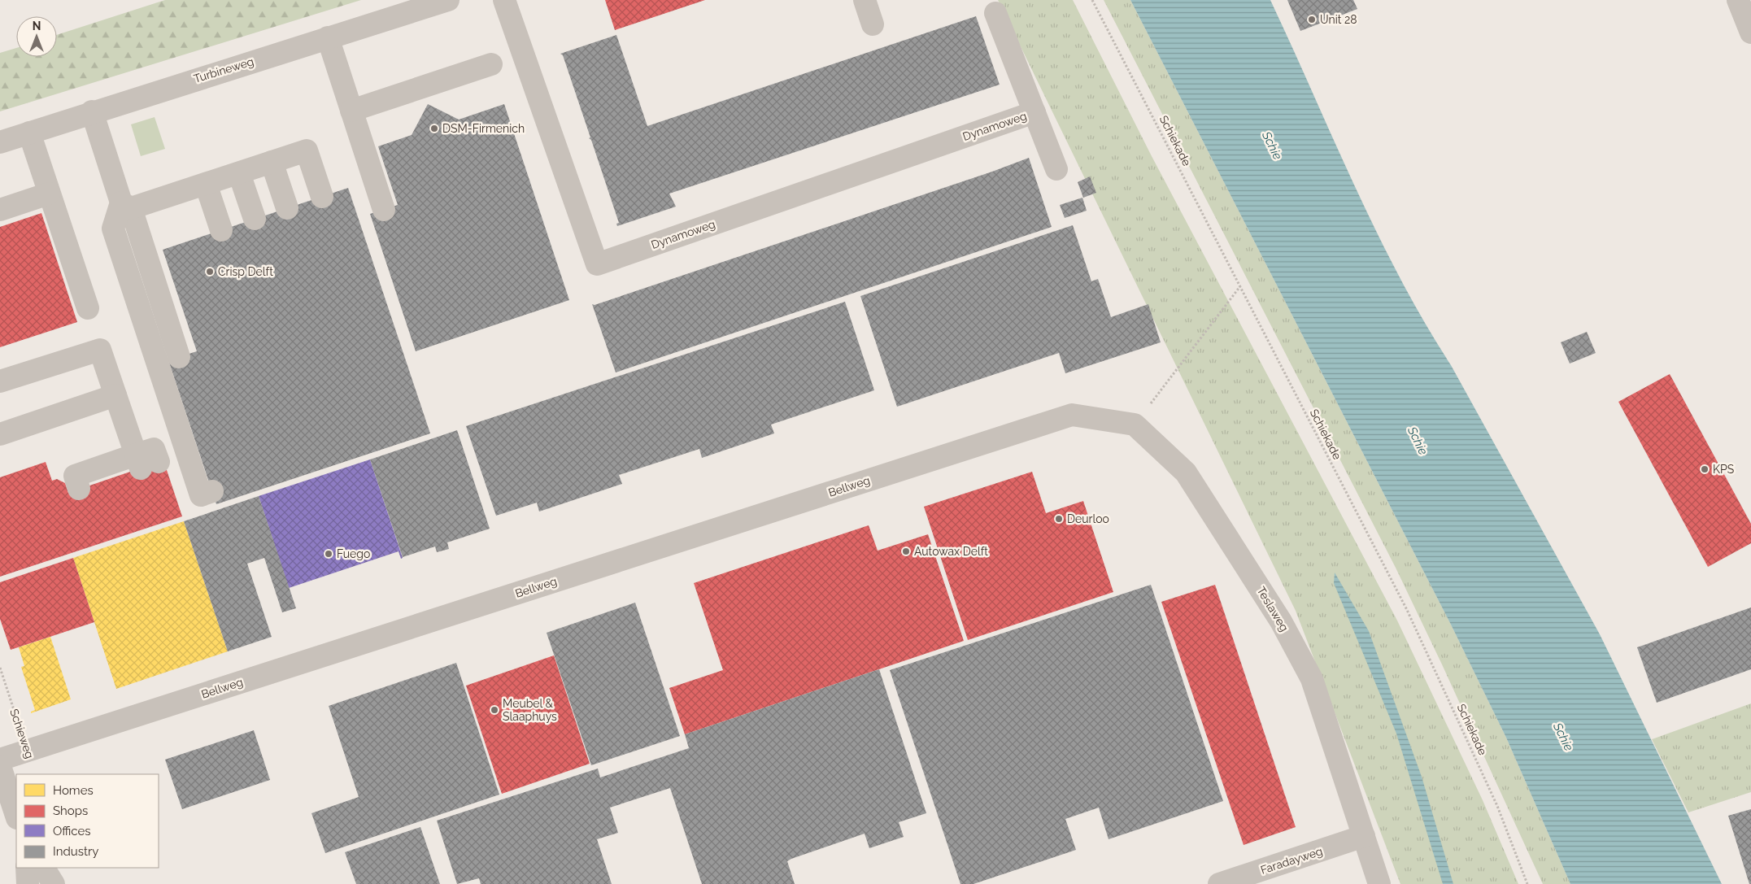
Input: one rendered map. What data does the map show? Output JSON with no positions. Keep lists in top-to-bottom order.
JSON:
{
  "streets": {
    "street": [
      "Turbineweg",
      "Dynamoweg",
      "Bellweg",
      "Teslaweg",
      "Faradayweg"
    ],
    "path": ["Schiekade", "Schieweg"]
  },
  "crossings": [
    ["Bellweg", "Teslaweg"],
    ["Bellweg", "Schieweg"],
    ["Teslaweg", "Faradayweg"]
  ],
  "water": ["Schie"],
  "places": [
    "Unit 28",
    "DSM-Firmenich",
    "Crisp Delft",
    "KPS",
    "Deurloo",
    "Autowax Delft",
    "Fuego",
    "Meubel & Slaaphuys"
  ],
  "legend": [
    "Homes",
    "Shops",
    "Offices",
    "Industry"
  ],
  "north": "top"
}
